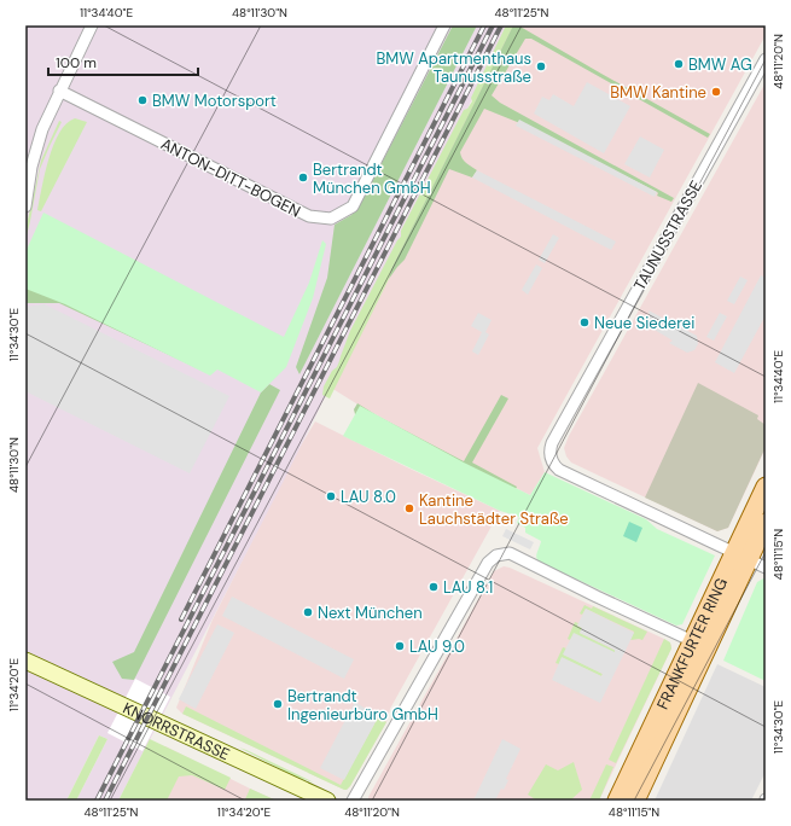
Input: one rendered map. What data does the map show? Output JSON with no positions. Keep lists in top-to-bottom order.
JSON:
{
  "streets": {
    "main road": ["FRANKFURTER RING"],
    "street": ["ANTON-DITT-BOGEN", "TAUNUSSTRASSE", "KNORRSTRASSE"]
  },
  "crossings": [
    ["TAUNUSSTRASSE", "FRANKFURTER RING"]
  ],
  "places": [
    "BMW AG",
    "BMW Apartmenthaus Taunusstraße",
    "BMW Kantine",
    "BMW Motorsport",
    "Bertrandt München GmbH",
    "Neue Siederei",
    "LAU 8.0",
    "Kantine Lauchstädter Straße",
    "LAU 8.1",
    "Next München",
    "LAU 9.0",
    "Bertrandt Ingenieurbüro GmbH"
  ],
  "scale_bar": "100 m",
  "coordinates": [
    "11°34'40\"E",
    "48°11'30\"N",
    "48°11'25\"N",
    "48°11'20\"N",
    "11°34'30\"E",
    "48°11'15\"N",
    "11°34'20\"E"
  ]
}
